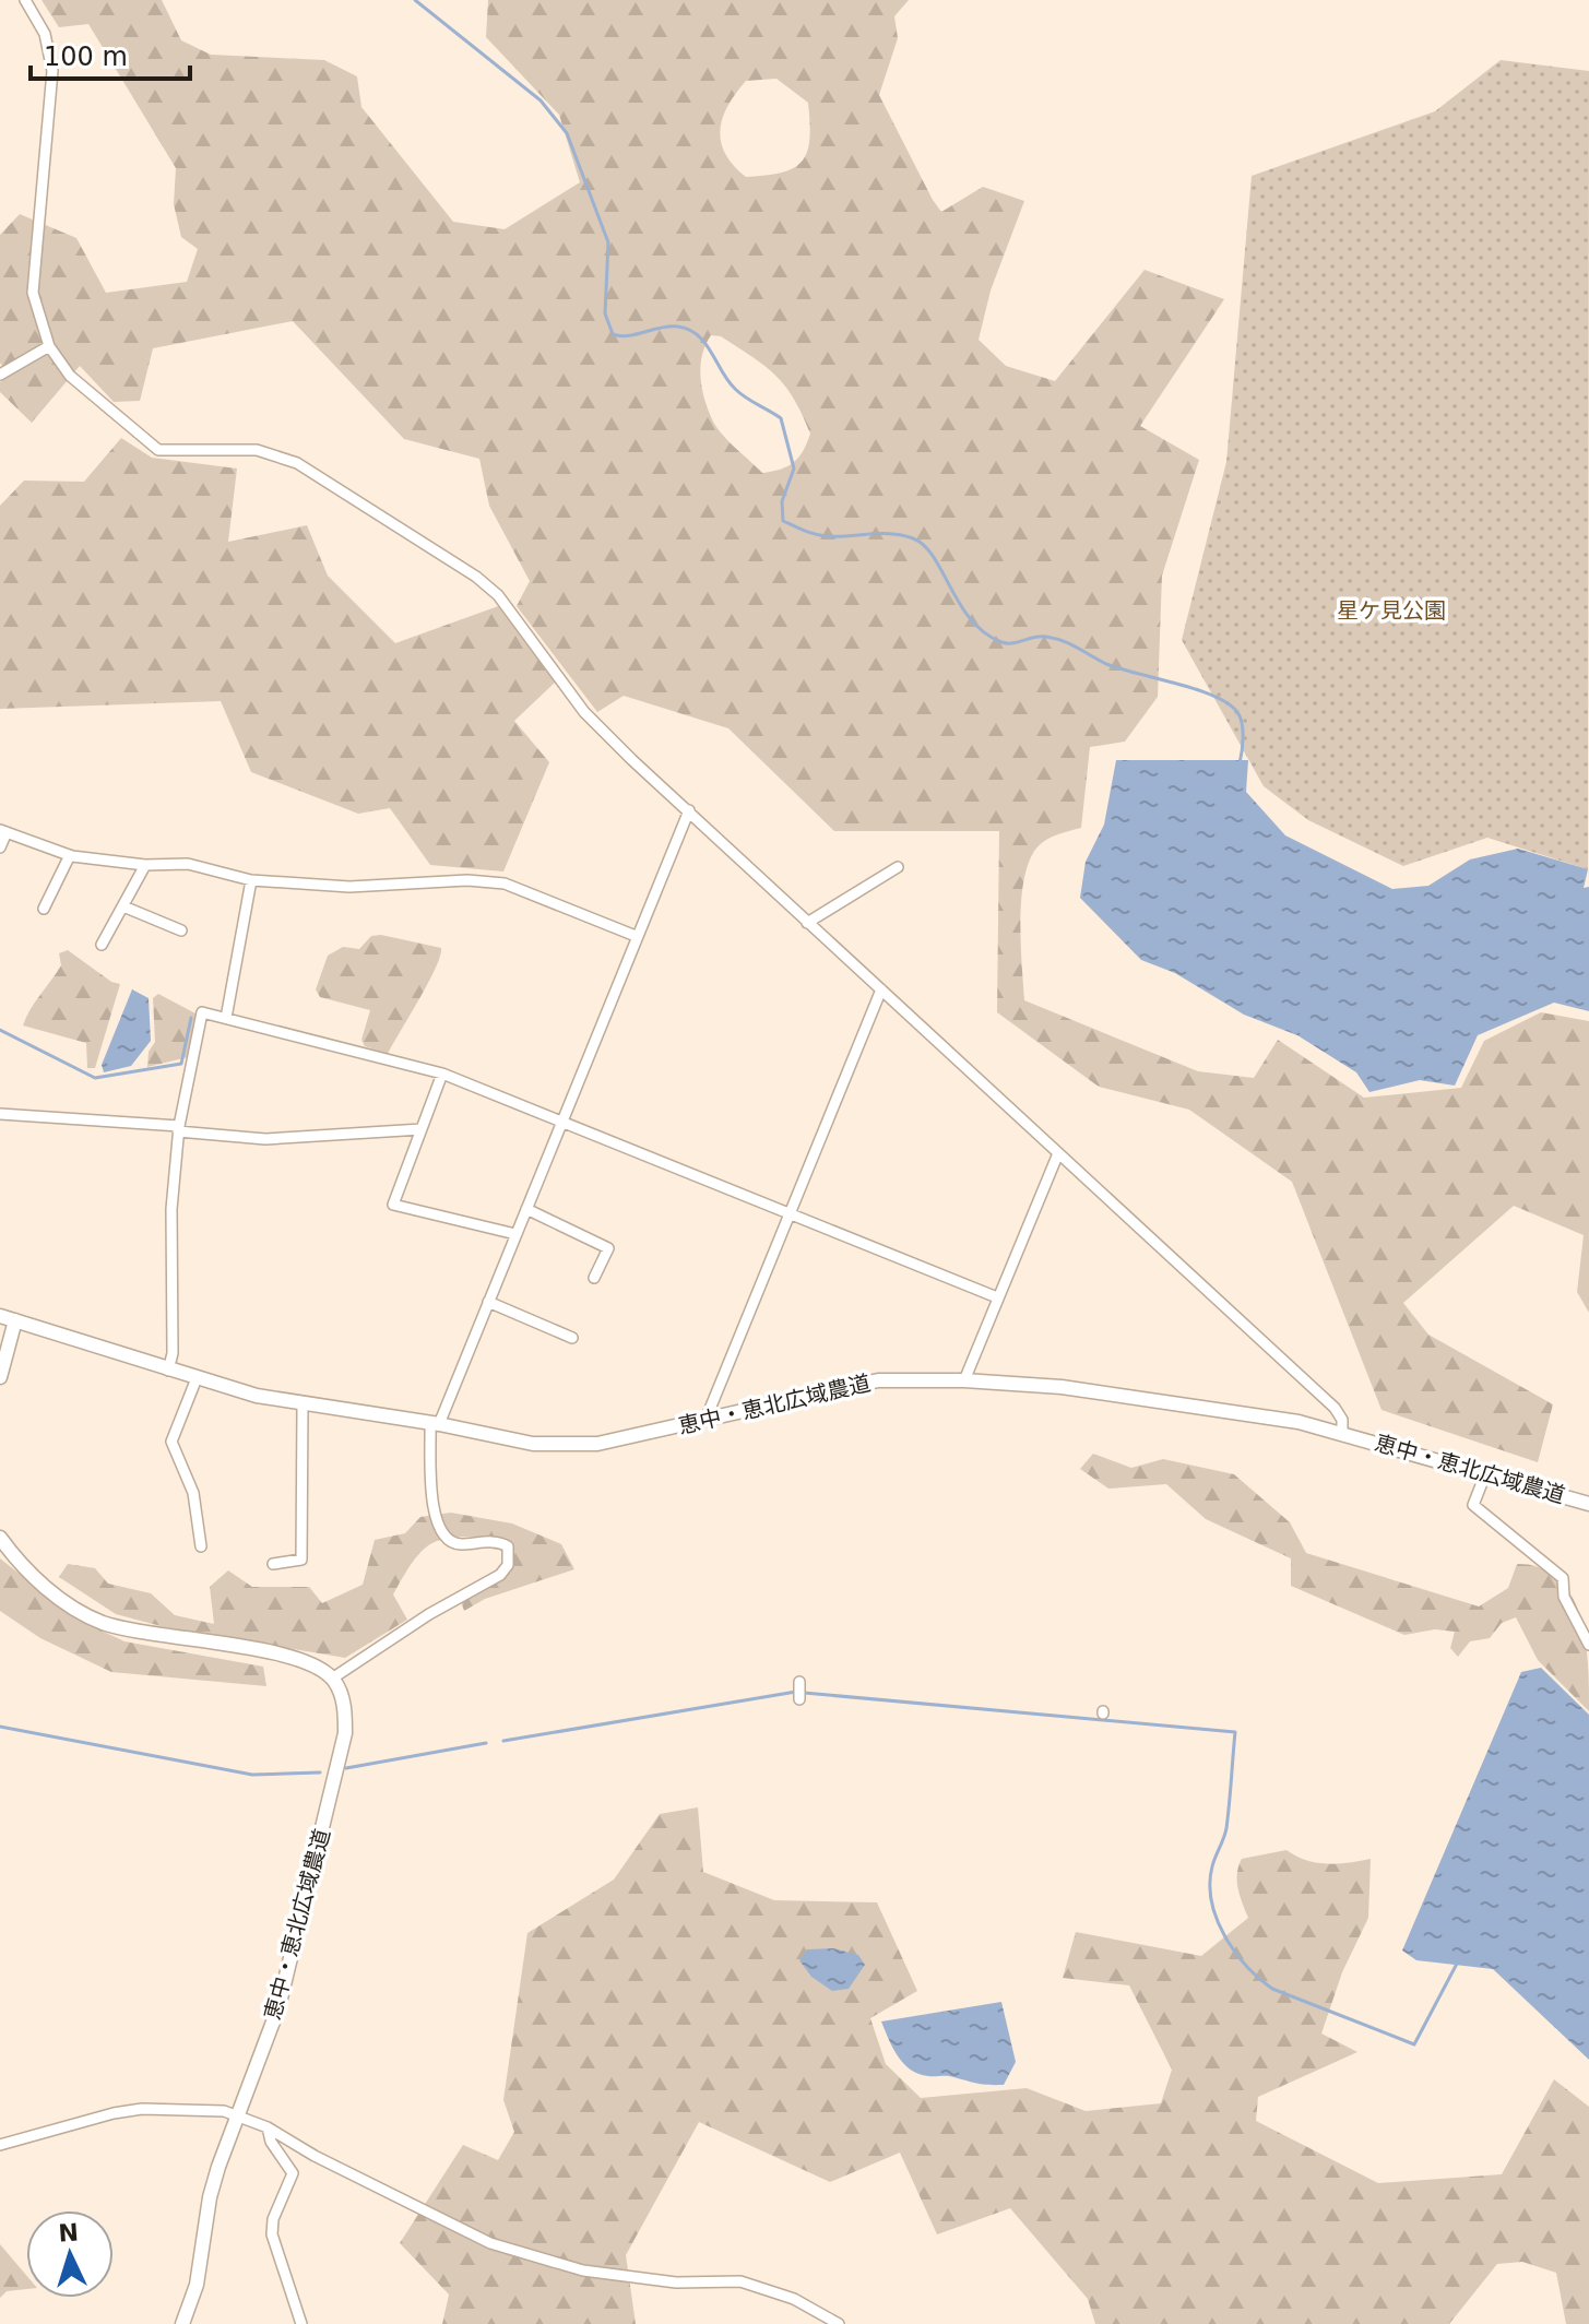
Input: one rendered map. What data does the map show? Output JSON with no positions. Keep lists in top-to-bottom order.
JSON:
{
  "streets": {
    "street": ["恵中・恵北広域農道"]
  },
  "parks": ["星ケ見公園"],
  "scale_bar": "100 m",
  "north": "top"
}
